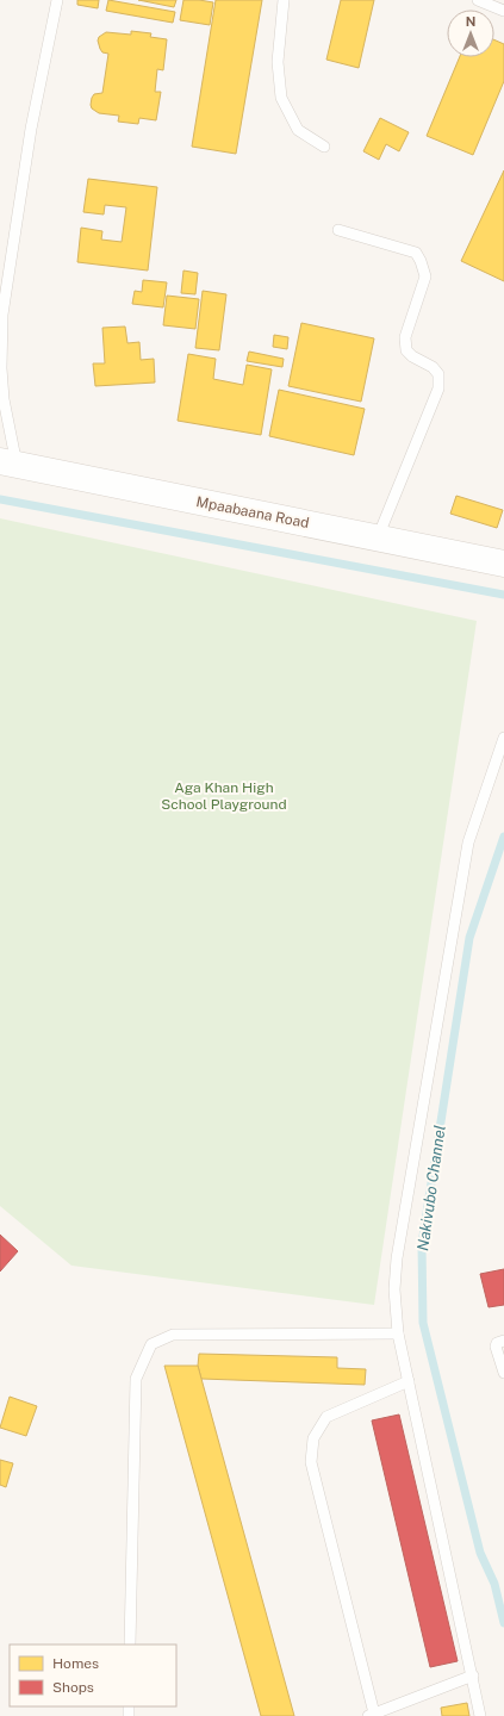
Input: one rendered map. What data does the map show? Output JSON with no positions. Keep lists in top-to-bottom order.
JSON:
{
  "streets": {
    "street": ["Mpaabaana Road"]
  },
  "water": ["Nakivubo Channel"],
  "parks": ["Aga Khan High School Playground"],
  "legend": ["Homes", "Shops"],
  "north": "top"
}
